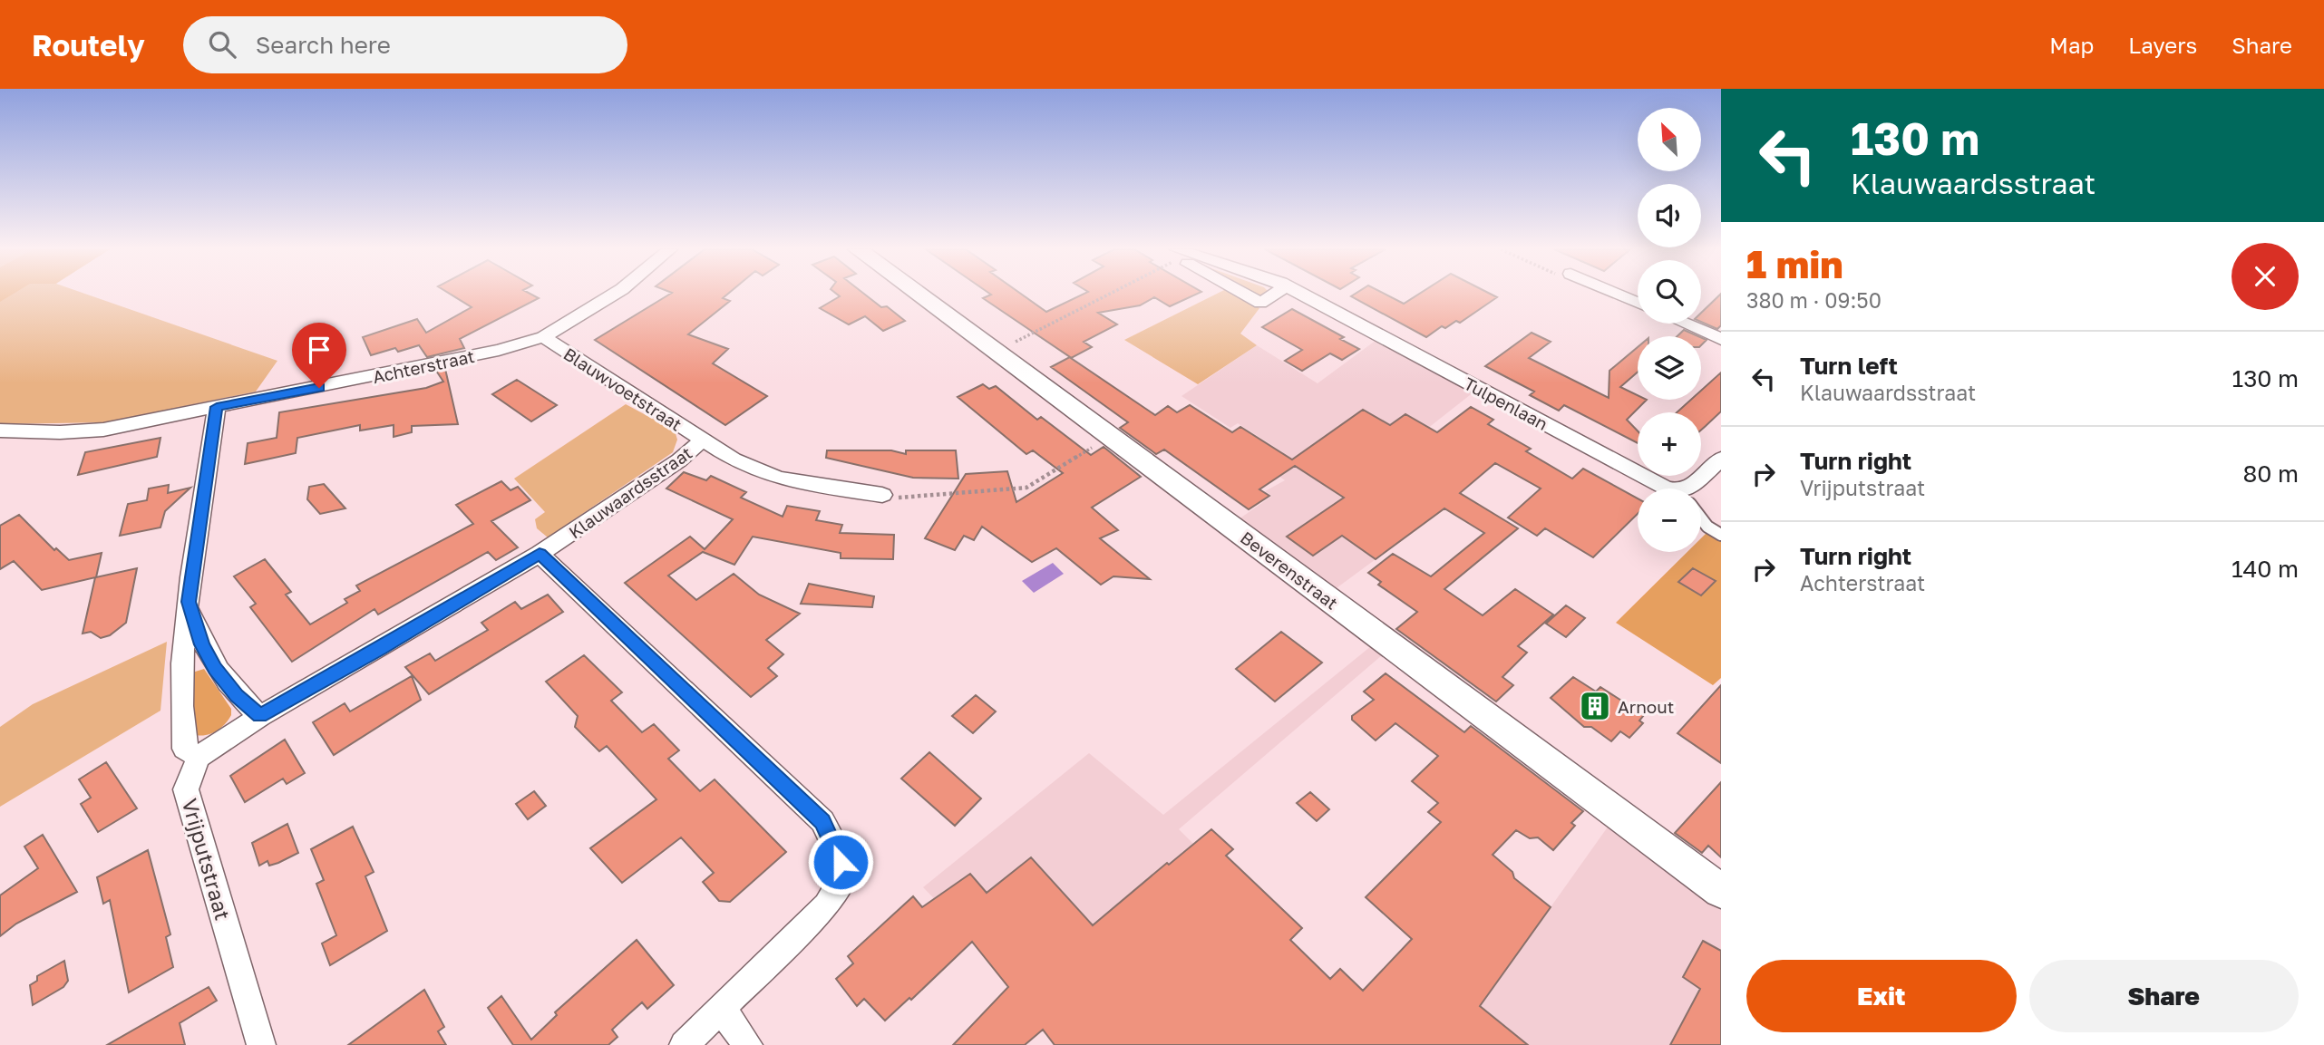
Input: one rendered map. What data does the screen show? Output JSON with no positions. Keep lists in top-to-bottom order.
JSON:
{
  "streets": {
    "street": [
      "Achterstraat",
      "Blauwvoetstraat",
      "Tulpenlaan",
      "Klauwaardsstraat",
      "Beverenstraat",
      "Vrijputstraat"
    ]
  },
  "crossings": [
    ["Achterstraat", "Blauwvoetstraat"],
    ["Blauwvoetstraat", "Klauwaardsstraat"],
    ["Klauwaardsstraat", "Vrijputstraat"]
  ],
  "places": {
    "building": ["Arnout"]
  },
  "north": "top left",
  "page": {
    "header": "Routely",
    "search": "Search here",
    "nav": ["Map", "Layers", "Share"],
    "turn": ["130 m", "Klauwaardsstraat"],
    "map_buttons": ["+", "−"],
    "heading": ["1 min", "380 m · 09:50"],
    "list": [
      {
        "name": "Turn left",
        "note": "Klauwaardsstraat",
        "value": "130 m"
      },
      {
        "name": "Turn right",
        "note": "Vrijputstraat",
        "value": "80 m"
      },
      {
        "name": "Turn right",
        "note": "Achterstraat",
        "value": "140 m"
      }
    ],
    "buttons": ["Exit", "Share"]
  }
}
